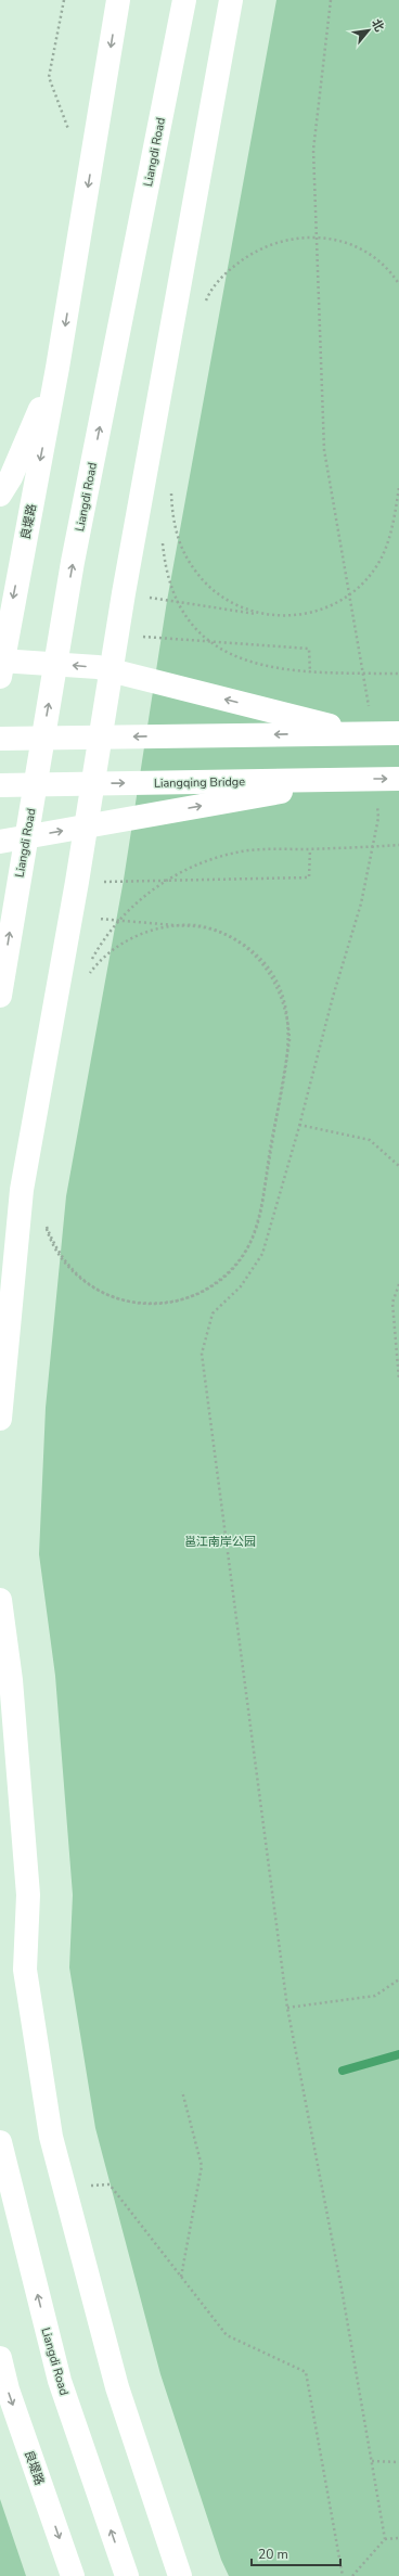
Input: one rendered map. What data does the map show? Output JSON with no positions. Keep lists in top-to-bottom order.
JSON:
{
  "streets": {
    "main road": ["Liangdi Road", "良堤路", "Liangqing Bridge"]
  },
  "parks": ["邕江南岸公园"],
  "scale_bar": "20 m",
  "north": "top right"
}
